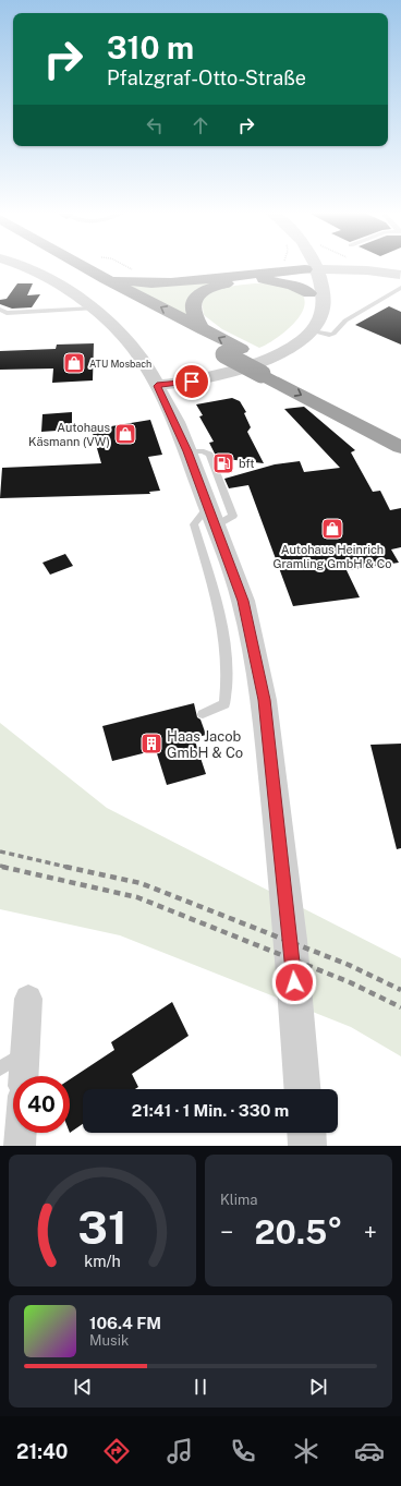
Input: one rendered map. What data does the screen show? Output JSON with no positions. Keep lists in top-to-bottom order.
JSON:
{
  "places": {
    "shop": ["ATU Mosbach", "Autohaus Käsmann (VW)", "Autohaus Heinrich Gramling GmbH & Co"],
    "fuel station": ["bft"],
    "building": ["Haas Jacob GmbH & Co"]
  },
  "page": {
    "turn": ["310 m", "Pfalzgraf-Otto-Straße"],
    "limit": "40",
    "trip": "21:41 · 1 Min. · 330 m",
    "tile": "Klima",
    "heat": ["−", "20.5°", "+"],
    "song": ["106.4 FM", "Musik"],
    "tabs": "21:40",
    "gauge": ["31", "km/h"]
  }
}
